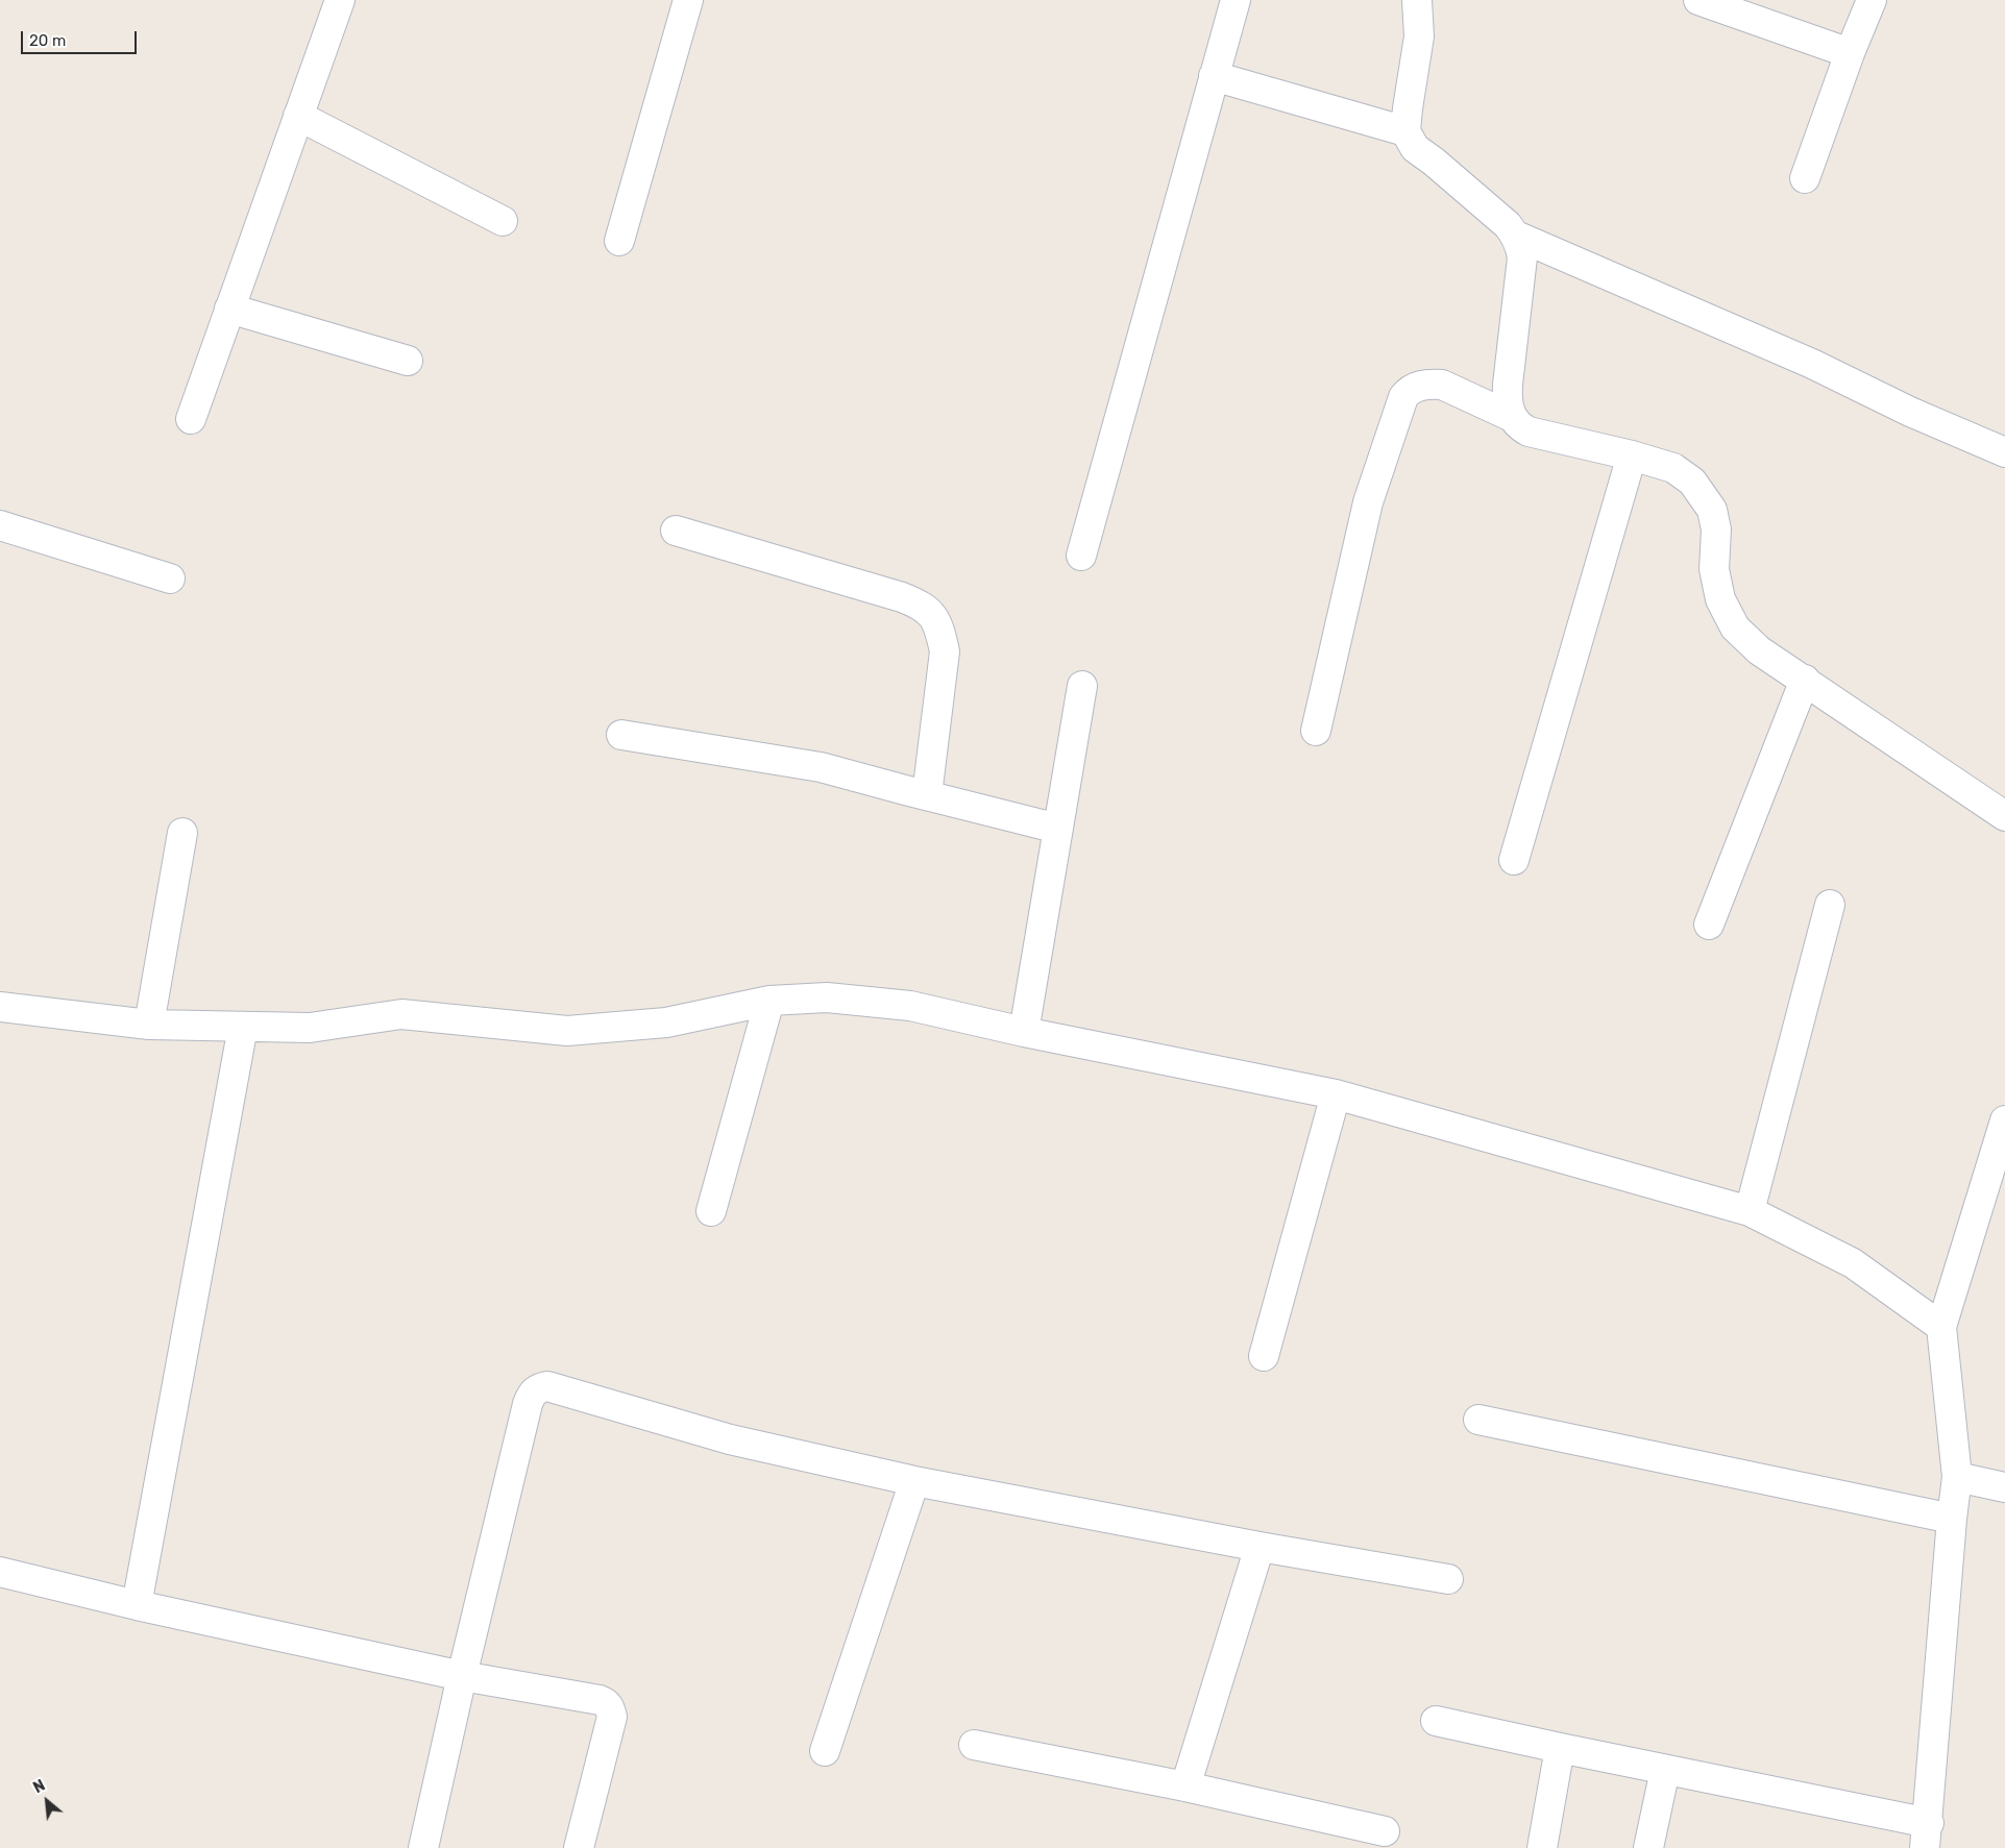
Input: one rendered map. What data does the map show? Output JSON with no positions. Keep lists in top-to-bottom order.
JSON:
{
  "scale_bar": "20 m",
  "north": "top left"
}
